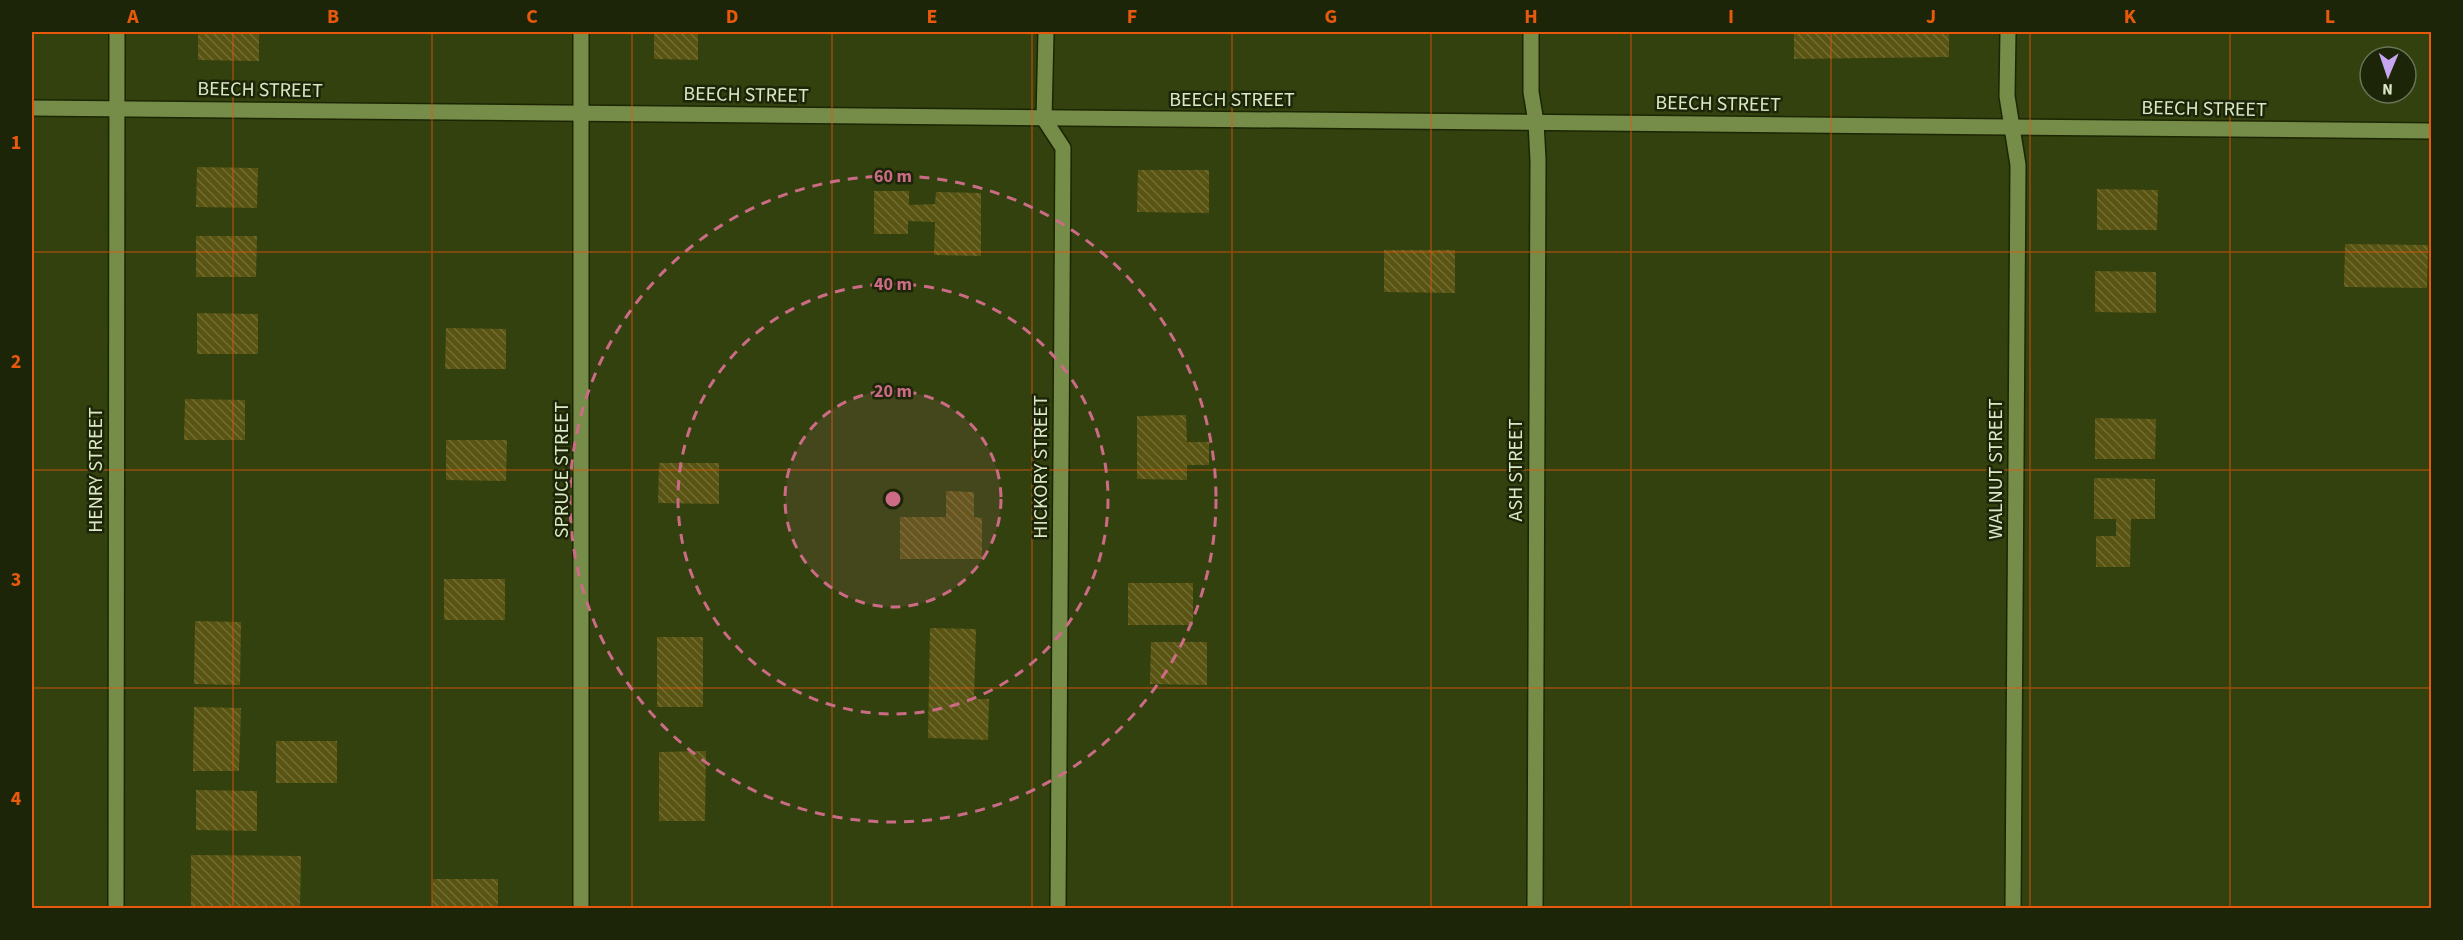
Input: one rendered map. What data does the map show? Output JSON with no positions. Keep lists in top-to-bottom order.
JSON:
{
  "streets": {
    "street": [
      "BEECH STREET",
      "HICKORY STREET",
      "WALNUT STREET",
      "HENRY STREET",
      "SPRUCE STREET",
      "ASH STREET"
    ]
  },
  "crossings": [
    ["BEECH STREET", "HICKORY STREET"],
    ["BEECH STREET", "WALNUT STREET"],
    ["BEECH STREET", "HENRY STREET"],
    ["BEECH STREET", "SPRUCE STREET"],
    ["BEECH STREET", "ASH STREET"]
  ],
  "north": "bottom",
  "grid": {
    "columns": [
      "A",
      "B",
      "C",
      "D",
      "E",
      "F",
      "G",
      "H",
      "I",
      "J",
      "K",
      "L"
    ],
    "rows": [
      "1",
      "2",
      "3",
      "4"
    ]
  },
  "rings": ["60 m", "40 m", "20 m"]
}
